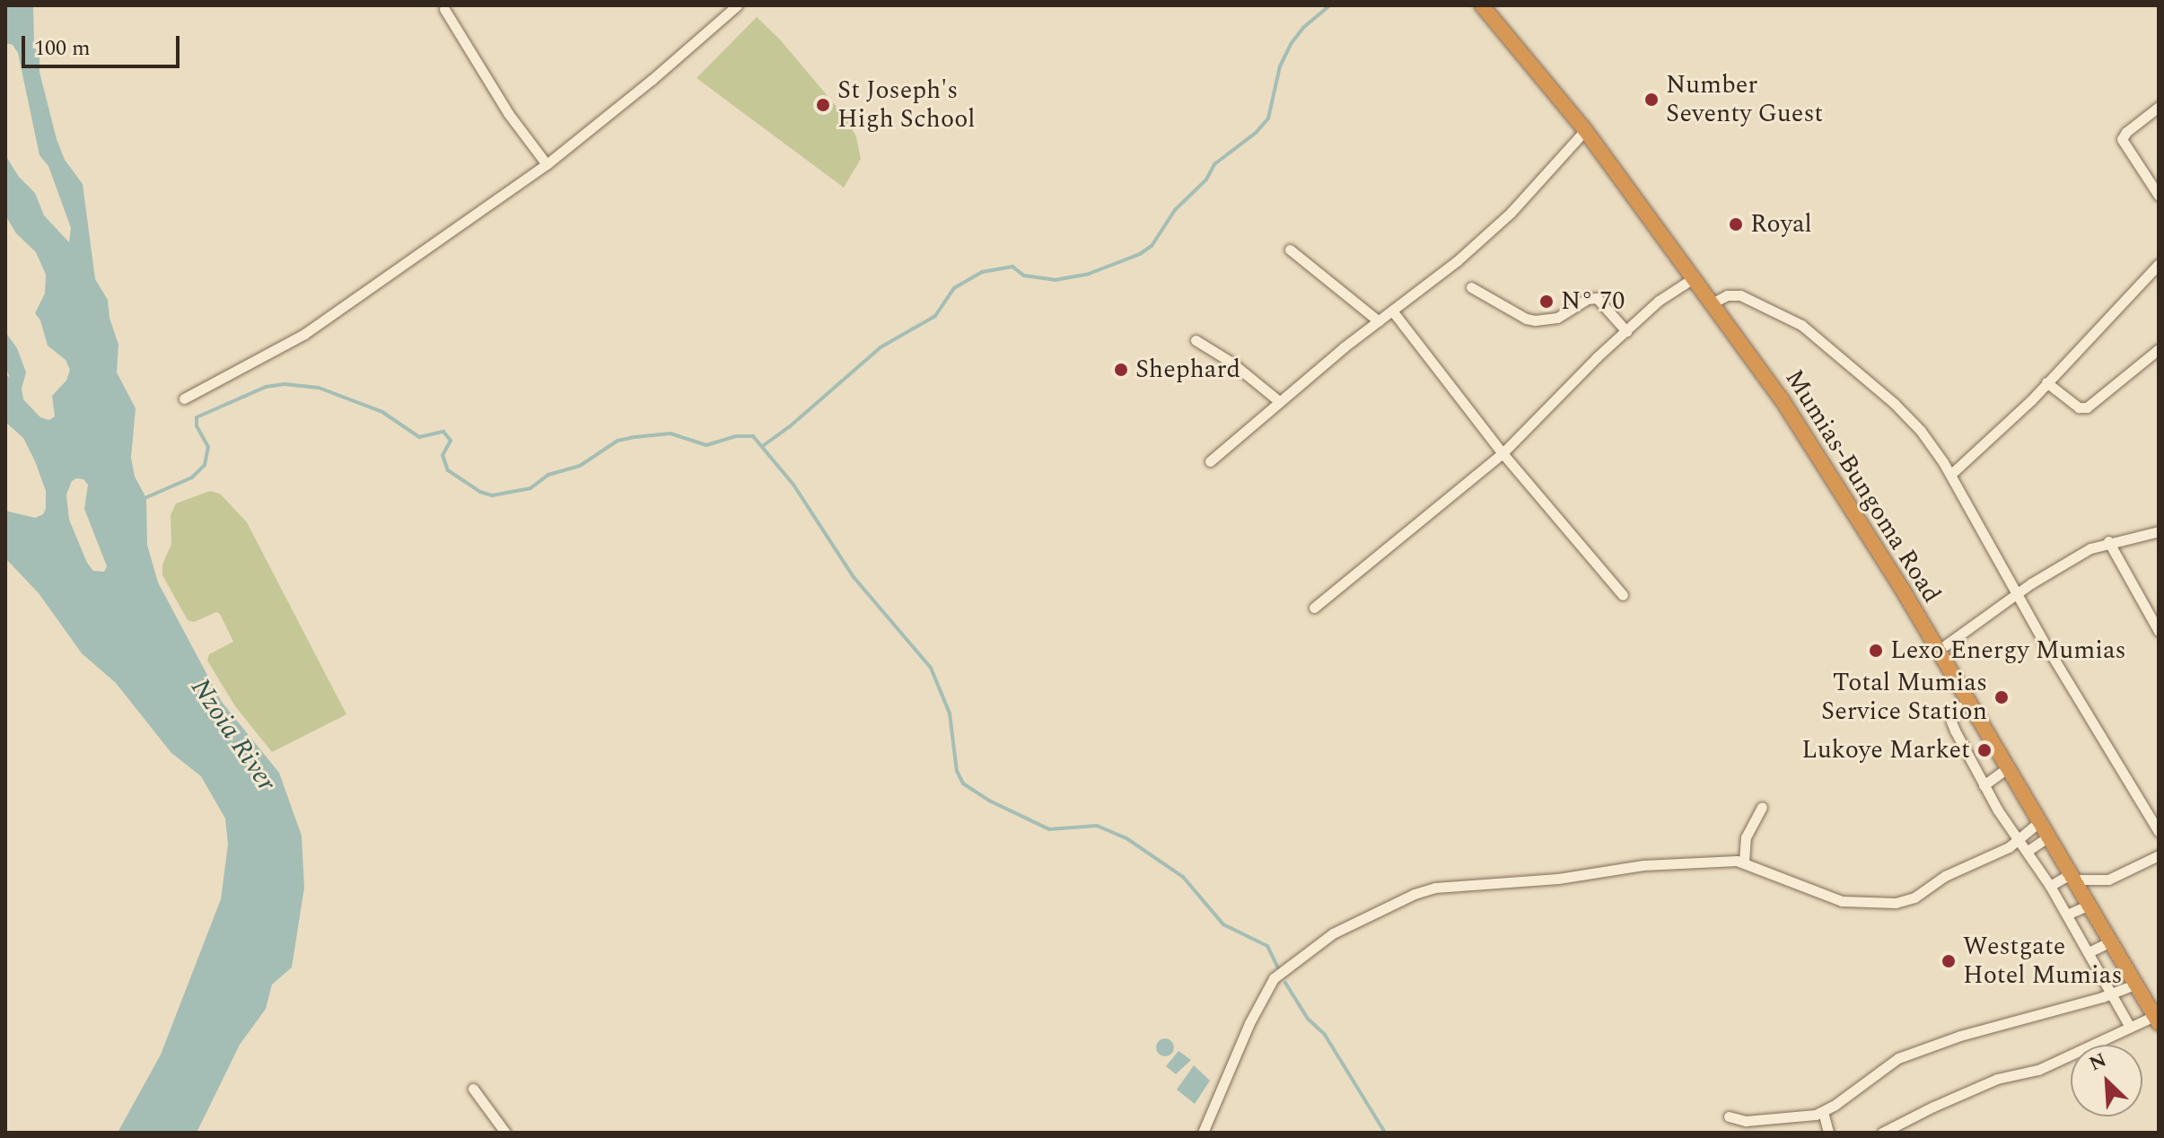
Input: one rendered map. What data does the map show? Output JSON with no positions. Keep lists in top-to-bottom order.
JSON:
{
  "streets": {
    "highway": ["Mumias-Bungoma Road"]
  },
  "water": ["Nzoia River"],
  "places": [
    "Number Seventy Guest",
    "St Joseph's High School",
    "Royal",
    "N° 70",
    "Shephard",
    "Lexo Energy Mumias",
    "Total Mumias Service Station",
    "Lukoye Market",
    "Westgate Hotel Mumias"
  ],
  "scale_bar": "100 m",
  "north": "top left"
}
